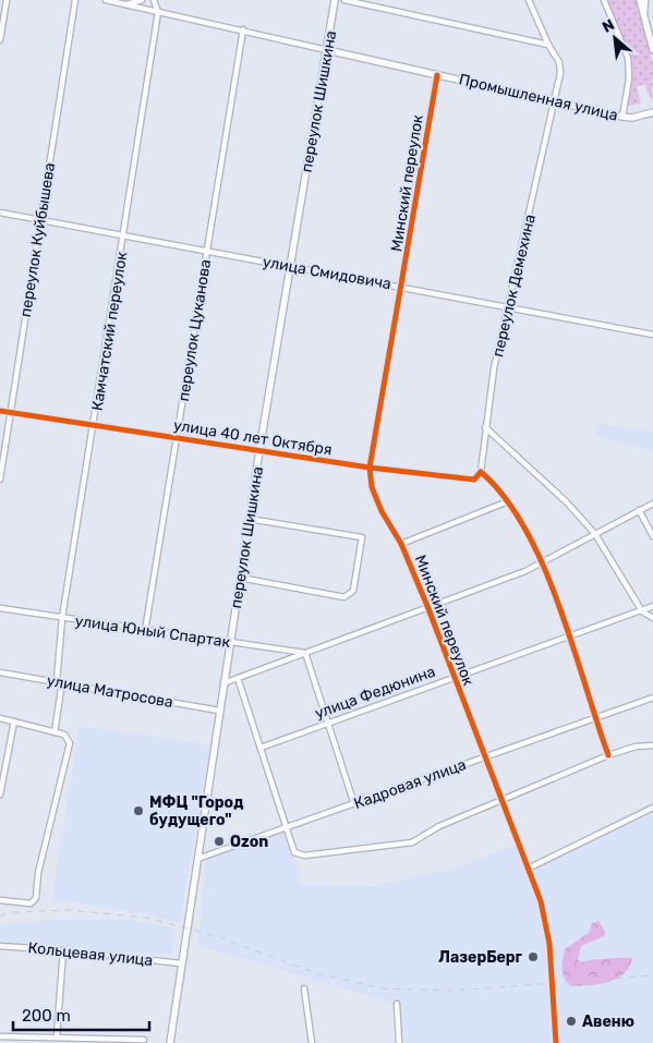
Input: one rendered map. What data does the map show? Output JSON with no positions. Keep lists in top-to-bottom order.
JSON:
{
  "streets": {
    "main road": ["Промышленная улица", "переулок Шишкина"],
    "street": [
      "Минский переулок",
      "переулок Куйбышева",
      "улица Смидовича",
      "переулок Демехина",
      "переулок Цуканова",
      "Камчатский переулок",
      "улица 40 лет Октября",
      "улица Юный Спартак",
      "улица Матросова",
      "улица Федюнина",
      "Кадровая улица",
      "Кольцевая улица"
    ]
  },
  "crossings": [
    ["Промышленная улица", "переулок Шишкина"],
    ["Промышленная улица", "Минский переулок"],
    ["Промышленная улица", "переулок Демехина"],
    ["Промышленная улица", "переулок Цуканова"],
    ["Промышленная улица", "Камчатский переулок"],
    ["переулок Шишкина", "улица Смидовича"],
    ["переулок Шишкина", "улица 40 лет Октября"],
    ["переулок Шишкина", "улица Юный Спартак"],
    ["переулок Шишкина", "улица Матросова"],
    ["переулок Шишкина", "Кадровая улица"],
    ["переулок Шишкина", "Кольцевая улица"],
    ["Минский переулок", "улица Смидовича"],
    ["Минский переулок", "улица 40 лет Октября"],
    ["Минский переулок", "улица Федюнина"],
    ["Минский переулок", "Кадровая улица"],
    ["переулок Куйбышева", "улица Смидовича"],
    ["переулок Куйбышева", "улица 40 лет Октября"],
    ["улица Смидовича", "переулок Демехина"],
    ["улица Смидовича", "переулок Цуканова"],
    ["улица Смидовича", "Камчатский переулок"],
    ["переулок Демехина", "улица 40 лет Октября"],
    ["переулок Цуканова", "улица 40 лет Октября"],
    ["переулок Цуканова", "улица Юный Спартак"],
    ["Камчатский переулок", "улица 40 лет Октября"],
    ["Камчатский переулок", "улица Юный Спартак"],
    ["Камчатский переулок", "улица Матросова"]
  ],
  "places": [
    "МФЦ \"Город будущего\"",
    "Ozon",
    "ЛазерБерг",
    "Авеню"
  ],
  "scale_bar": "200 m",
  "north": "top left"
}
